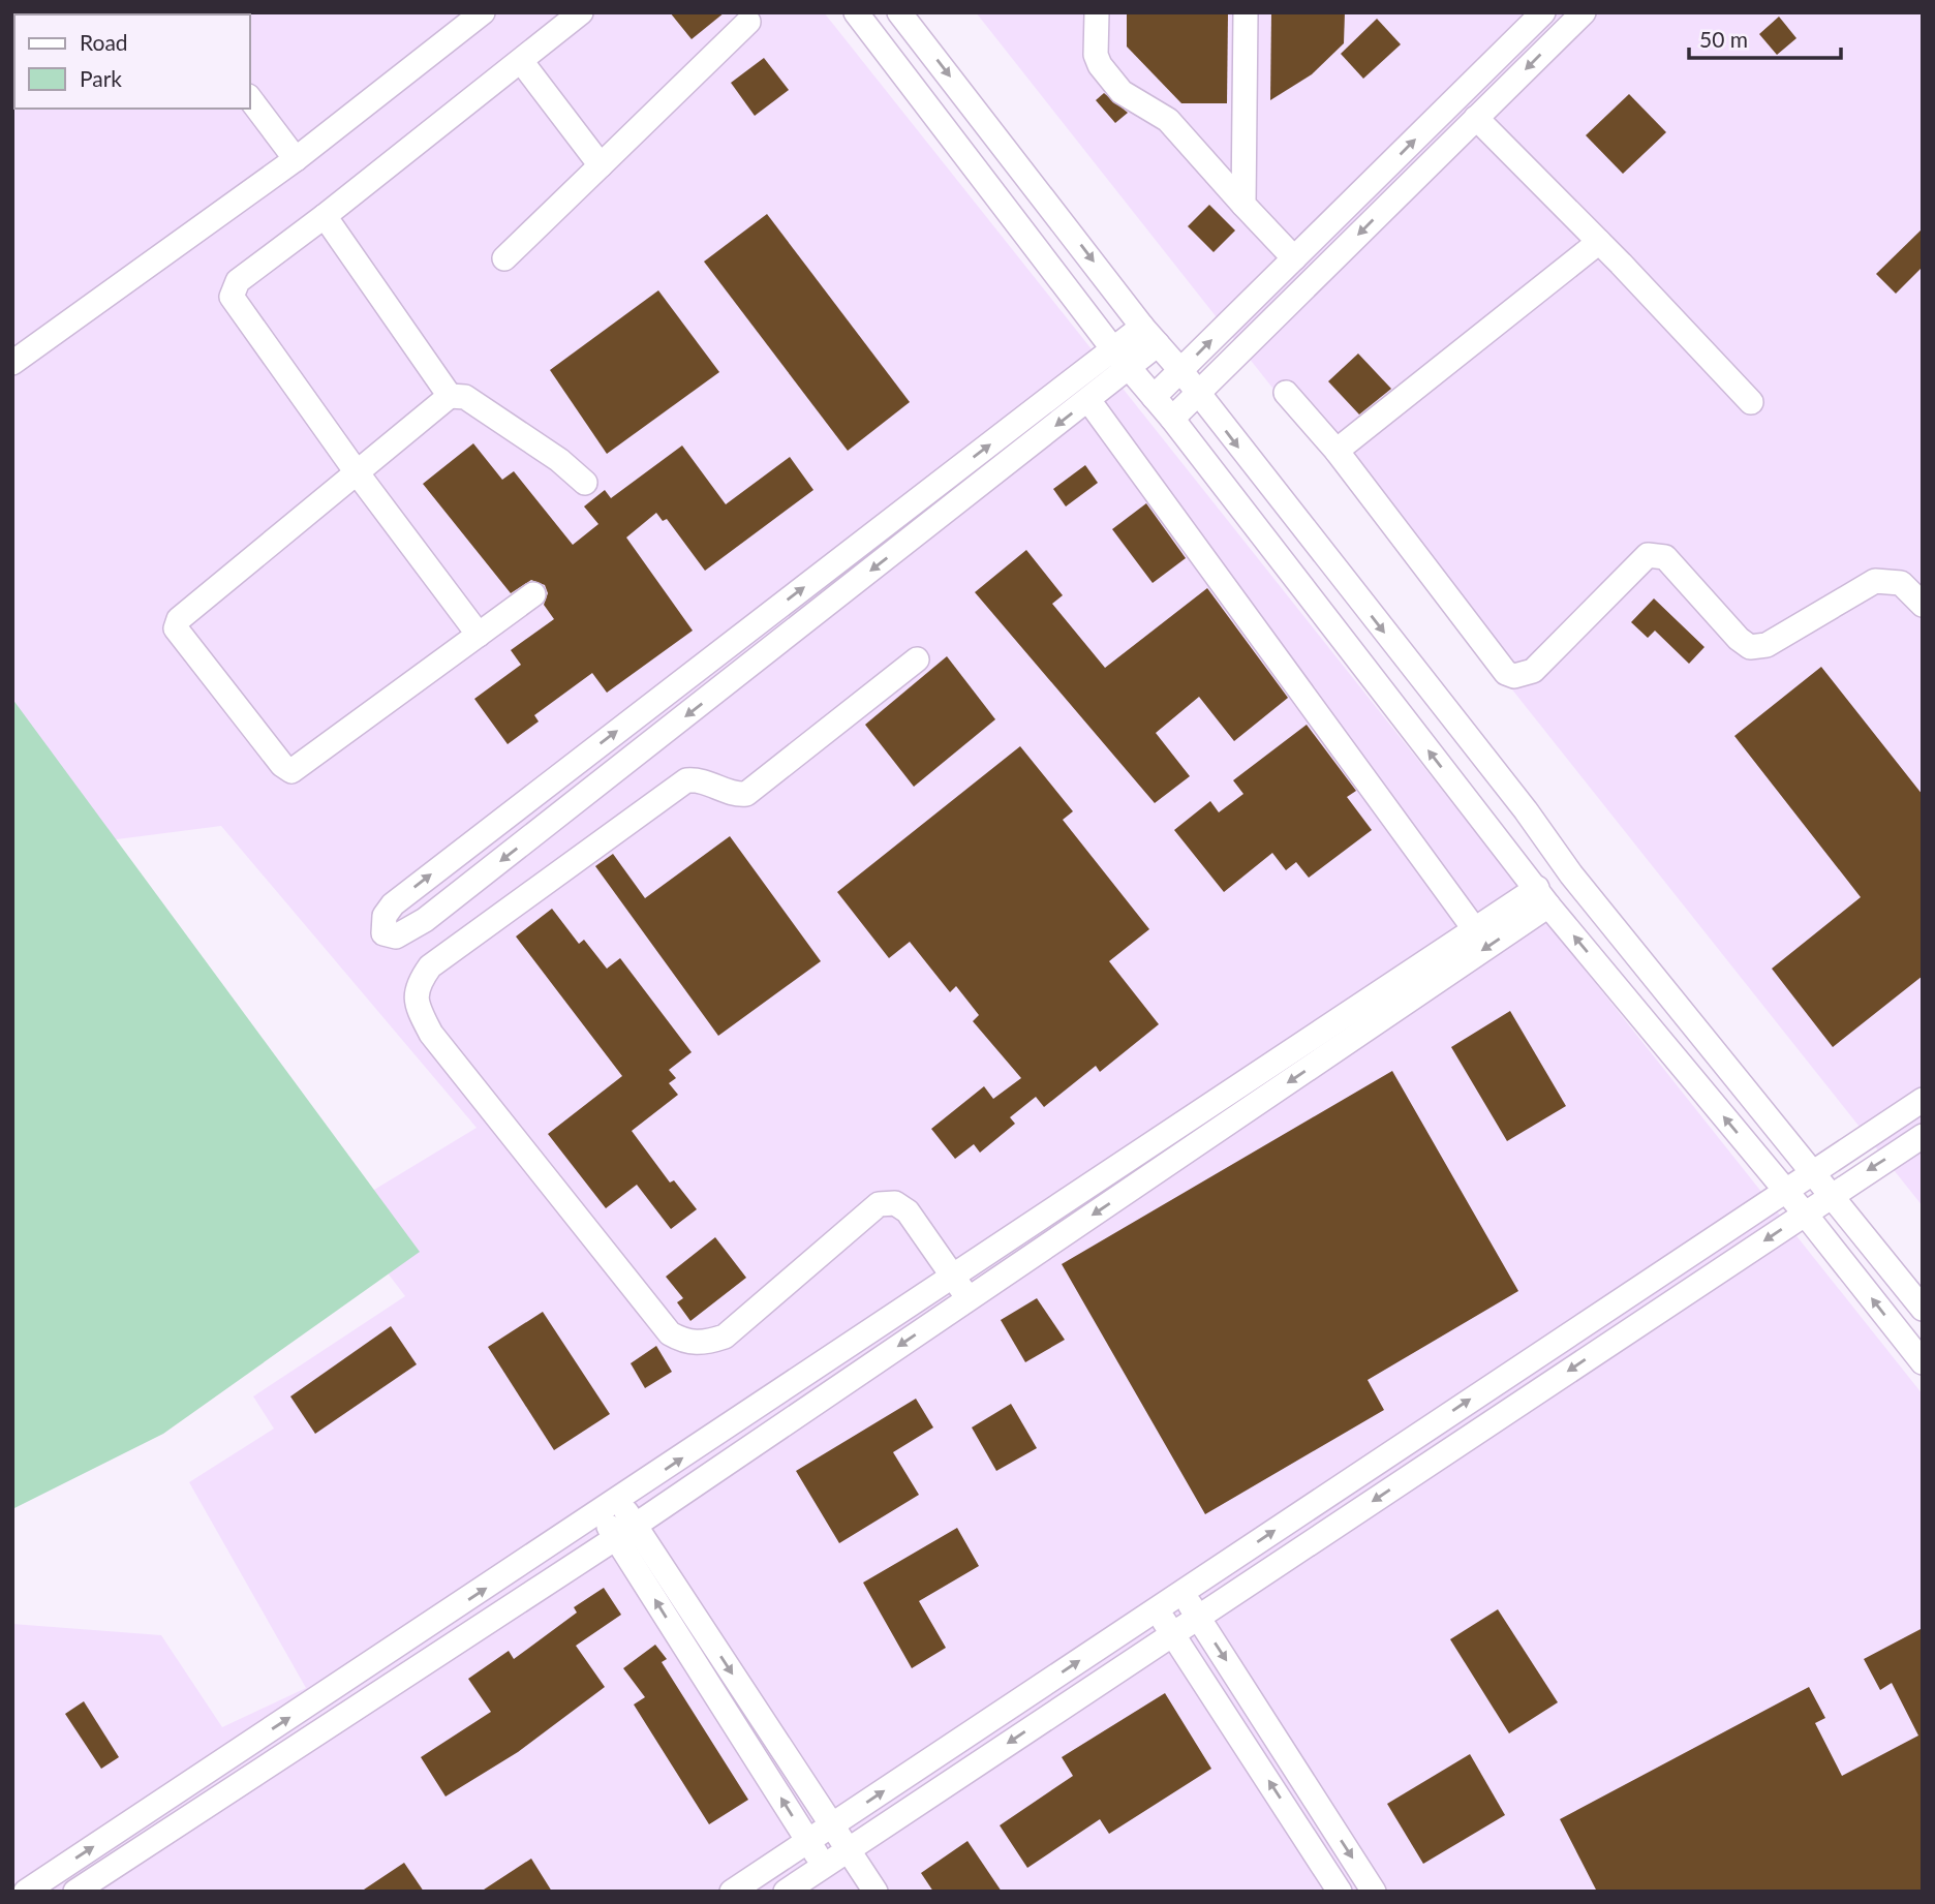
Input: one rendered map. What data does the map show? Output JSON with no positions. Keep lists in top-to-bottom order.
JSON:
{
  "legend": ["Road", "Park"],
  "scale_bar": "50 m"
}
